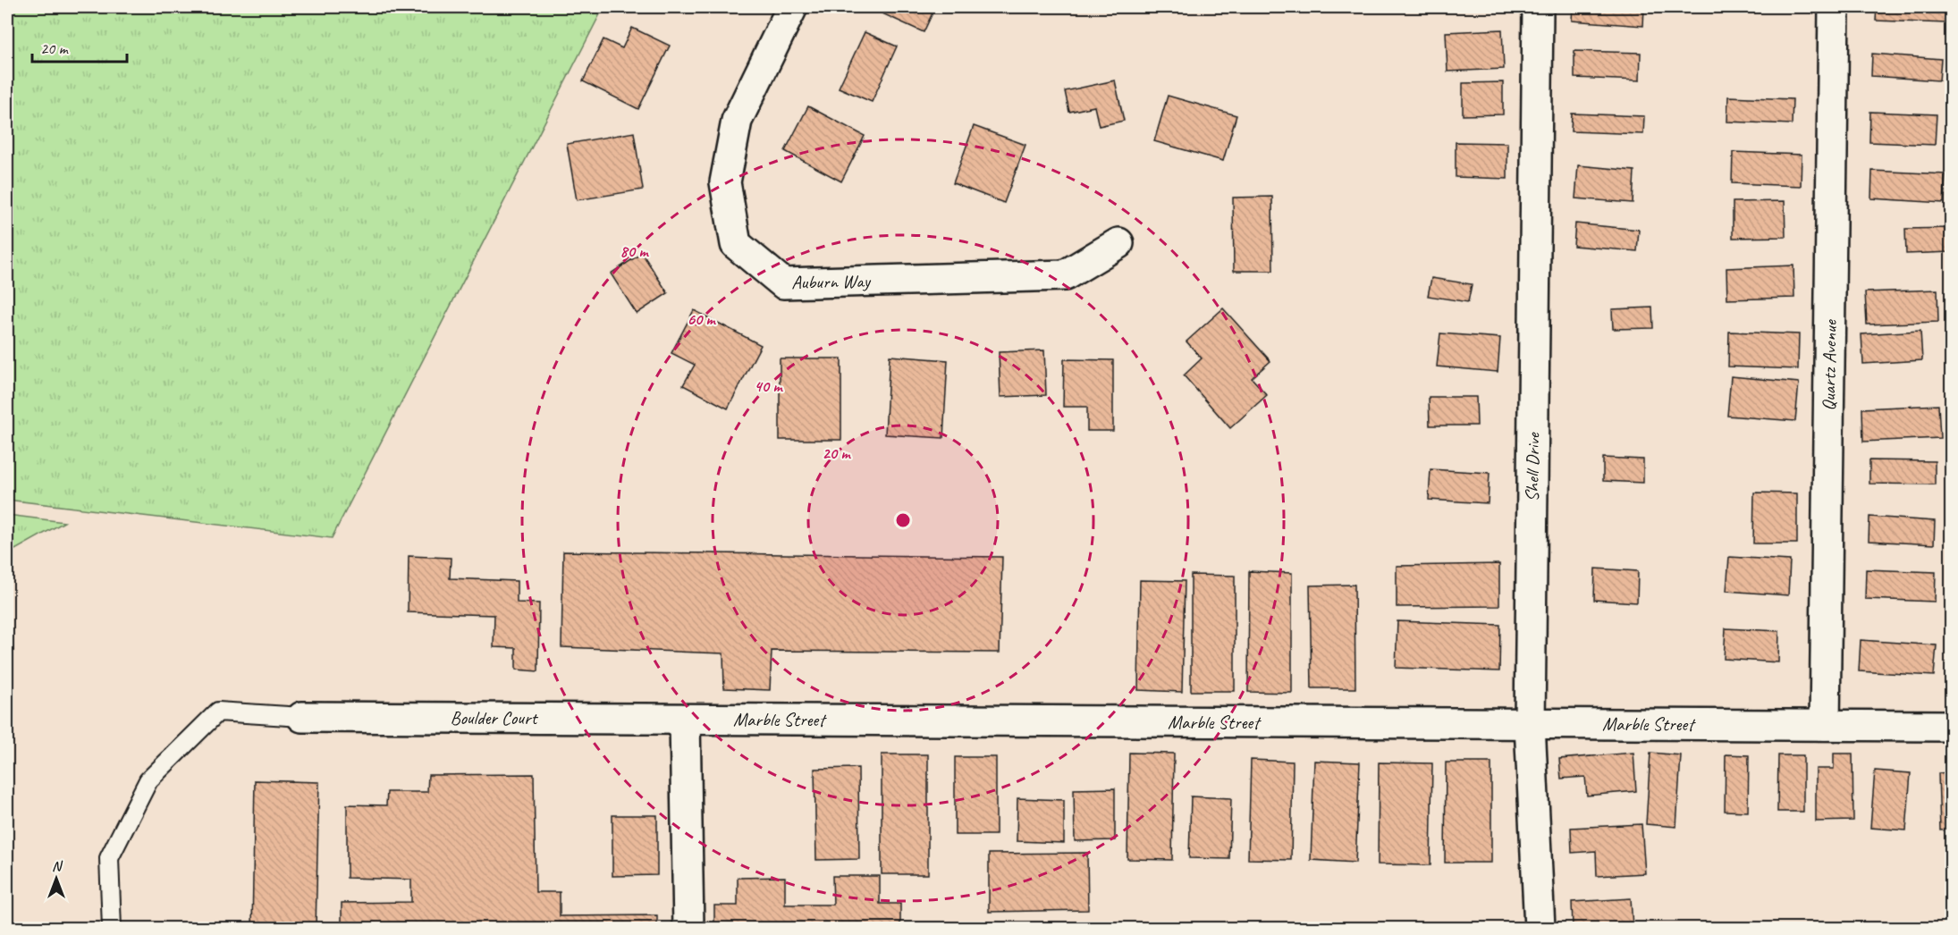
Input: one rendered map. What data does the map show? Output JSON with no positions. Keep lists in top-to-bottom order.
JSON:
{
  "streets": {
    "street": [
      "Auburn Way",
      "Quartz Avenue",
      "Shell Drive",
      "Boulder Court",
      "Marble Street"
    ]
  },
  "crossings": [
    ["Quartz Avenue", "Marble Street"],
    ["Shell Drive", "Marble Street"],
    ["Boulder Court", "Marble Street"]
  ],
  "scale_bar": "20 m",
  "north": "top",
  "rings": [
    "80 m",
    "60 m",
    "40 m",
    "20 m"
  ]
}
